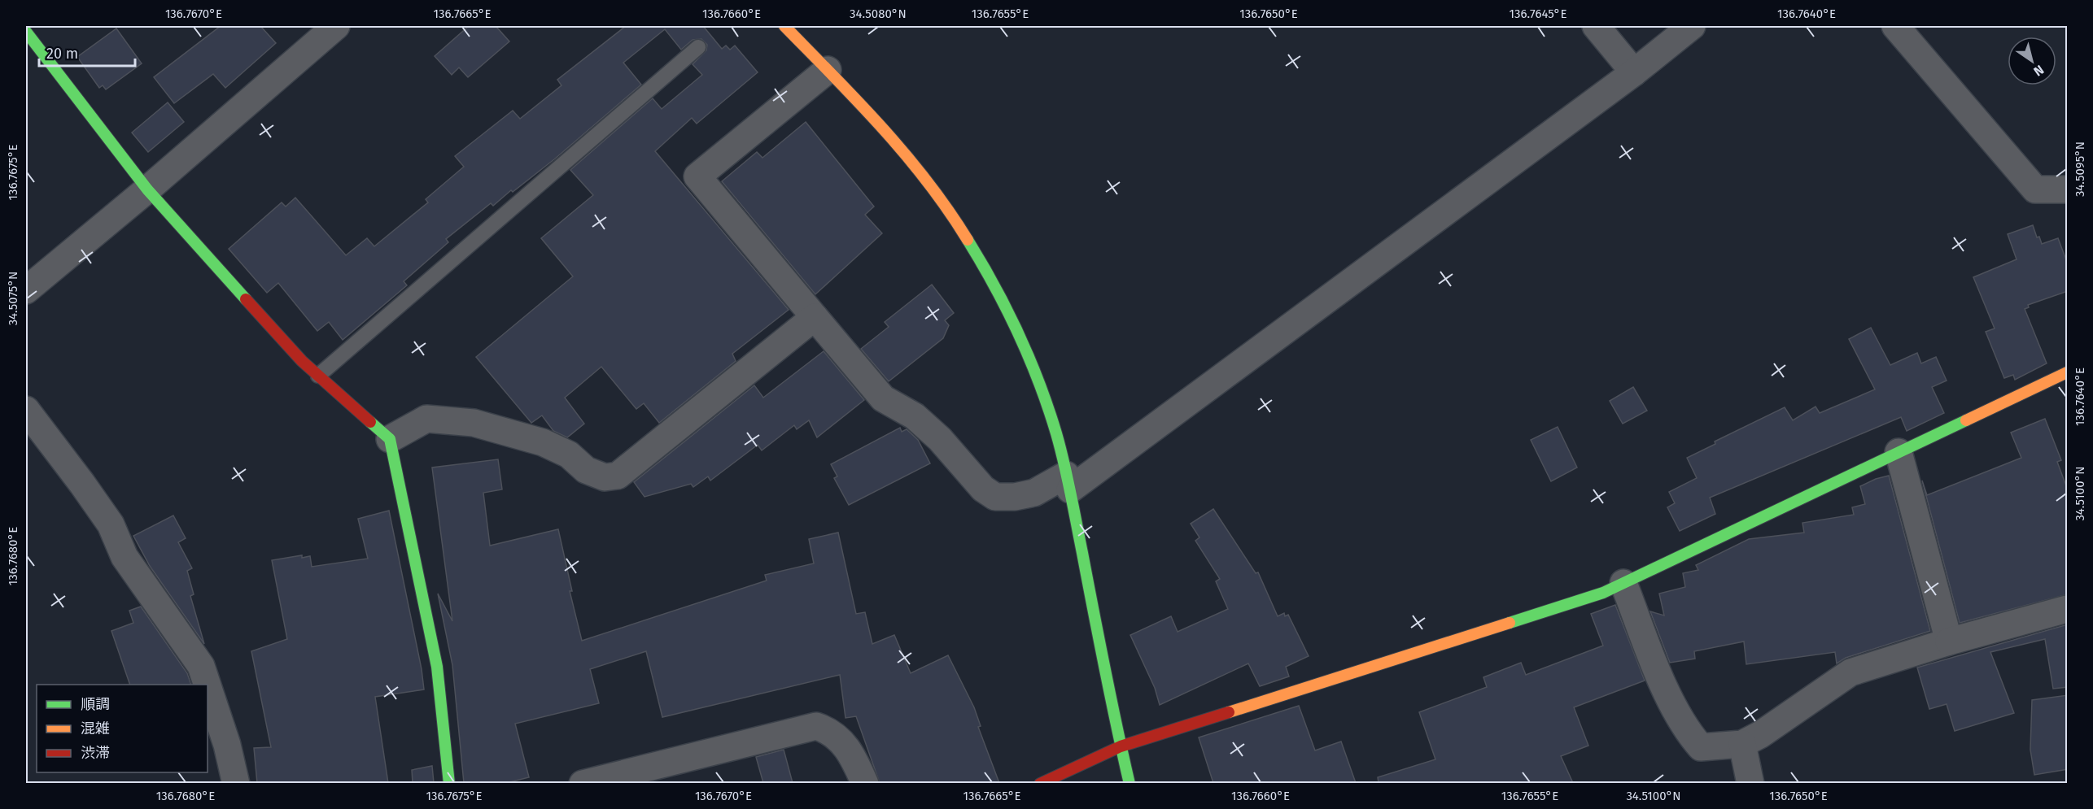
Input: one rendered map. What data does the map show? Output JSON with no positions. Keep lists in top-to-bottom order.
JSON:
{
  "legend": ["順調", "混雑", "渋滞"],
  "scale_bar": "20 m",
  "north": "bottom right",
  "coordinates": [
    "136.7670°E",
    "136.7665°E",
    "136.7660°E",
    "34.5080°N",
    "136.7655°E",
    "136.7650°E",
    "136.7645°E",
    "136.7640°E",
    "34.5095°N",
    "136.7675°E",
    "34.5075°N",
    "34.5100°N",
    "136.7680°E"
  ]
}
